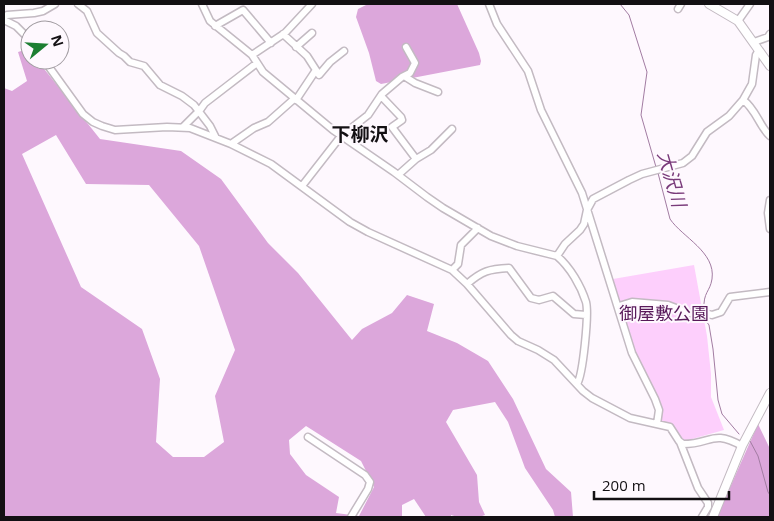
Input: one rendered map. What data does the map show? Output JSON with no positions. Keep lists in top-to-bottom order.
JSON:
{
  "districts": ["下柳沢"],
  "water": ["大沢川"],
  "parks": ["御屋敷公園"],
  "scale_bar": "200 m",
  "north": "right"
}
